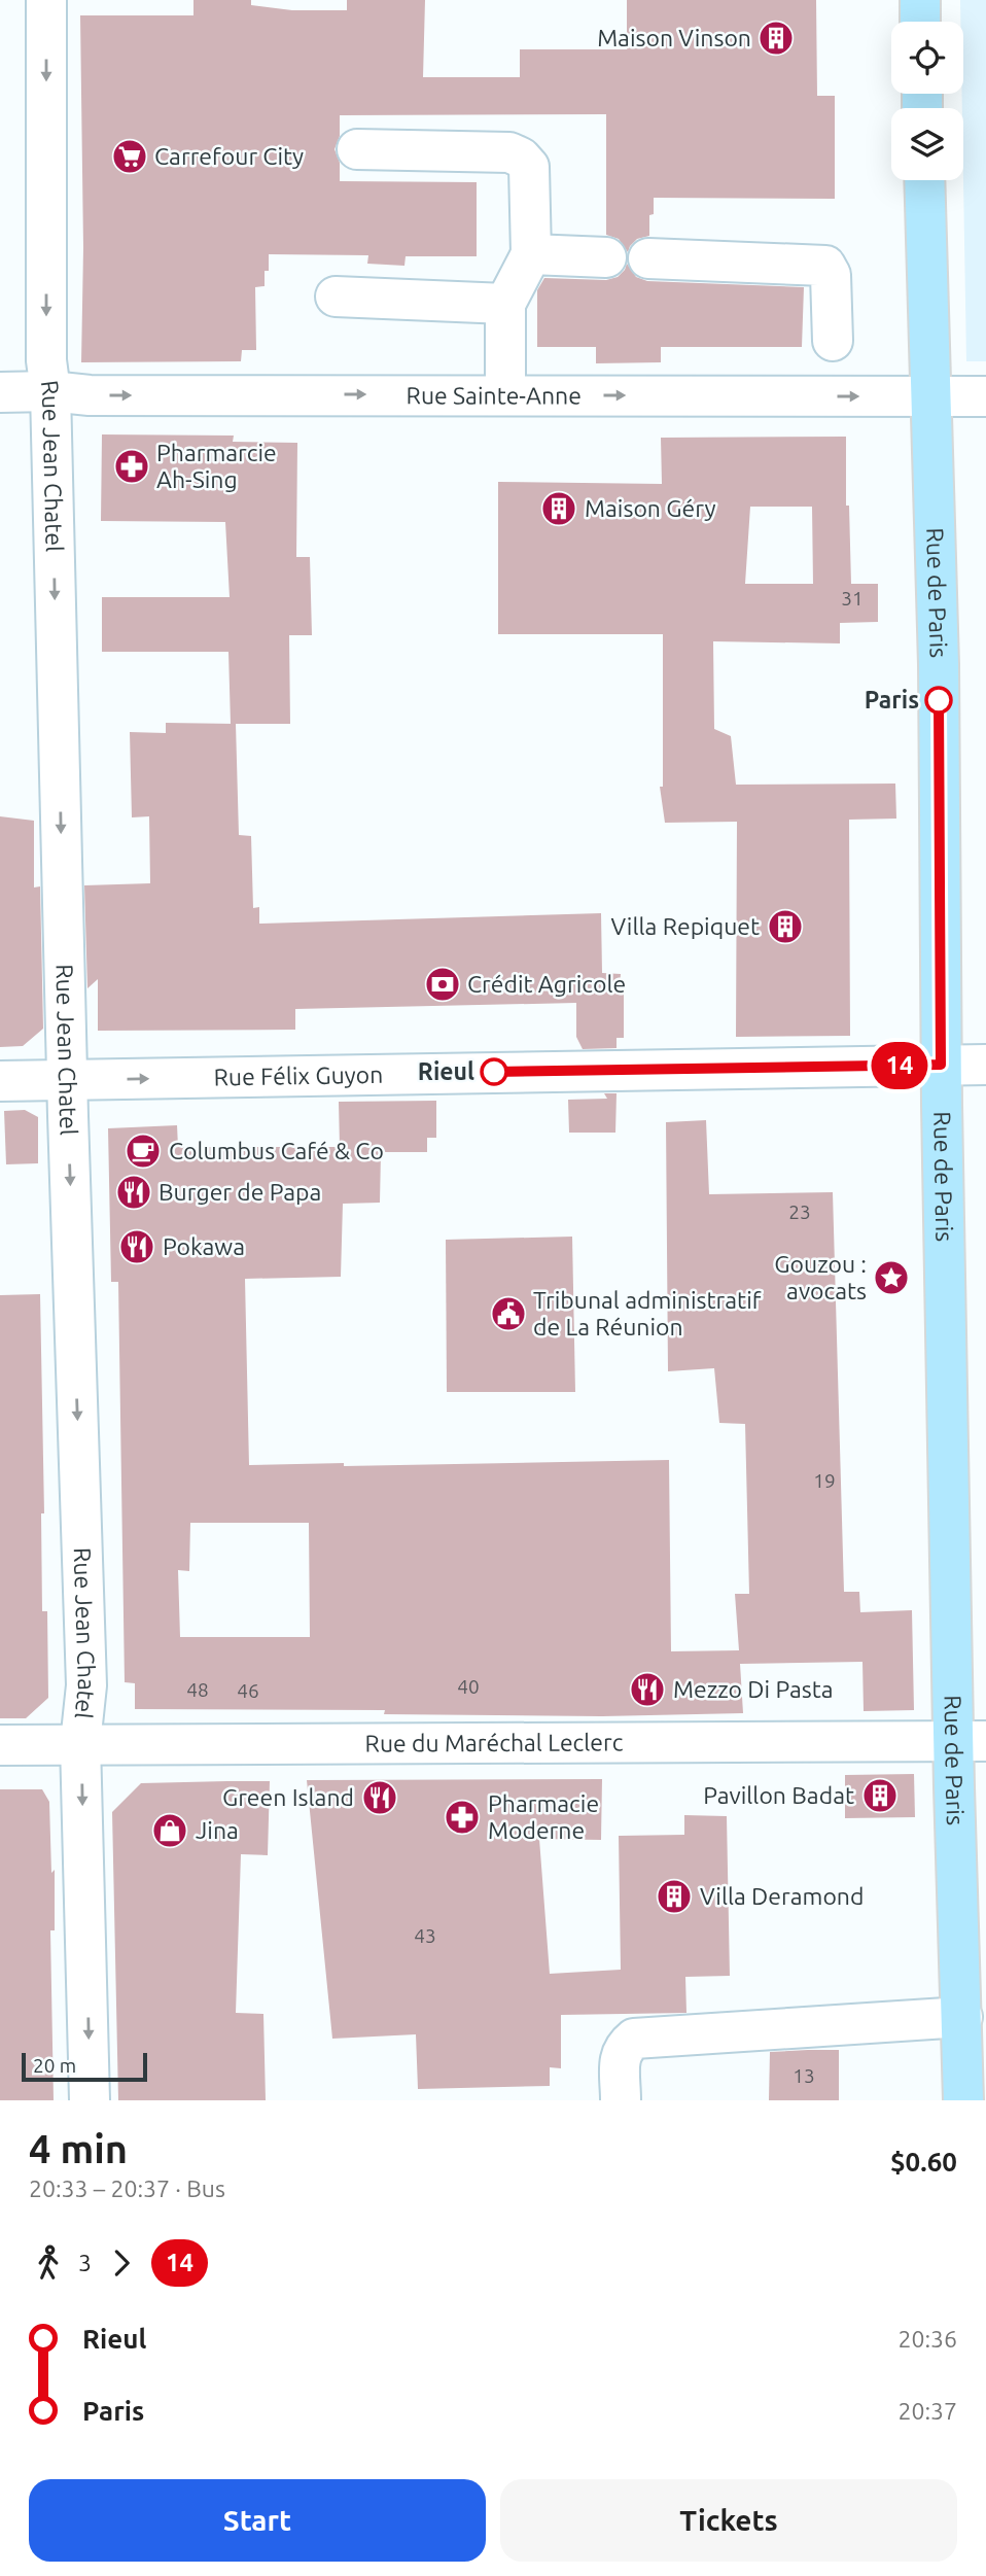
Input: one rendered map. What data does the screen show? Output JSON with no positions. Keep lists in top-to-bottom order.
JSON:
{
  "streets": {
    "main road": ["Rue de Paris"],
    "street": [
      "Rue Sainte-Anne",
      "Rue Jean Chatel",
      "Rue Félix Guyon",
      "Rue du Maréchal Leclerc"
    ]
  },
  "crossings": [
    ["Rue Sainte-Anne", "Rue Jean Chatel"],
    ["Rue Sainte-Anne", "Rue de Paris"],
    ["Rue Jean Chatel", "Rue Félix Guyon"],
    ["Rue Jean Chatel", "Rue du Maréchal Leclerc"],
    ["Rue de Paris", "Rue Félix Guyon"],
    ["Rue de Paris", "Rue du Maréchal Leclerc"]
  ],
  "one_way": ["Rue Sainte-Anne", "Rue Jean Chatel", "Rue Félix Guyon"],
  "places": {
    "building": [
      "Maison Vinson",
      "Maison Géry",
      "Villa Repiquet",
      "Pavillon Badat",
      "Villa Deramond"
    ],
    "supermarket": ["Carrefour City"],
    "pharmacy": ["Pharmarcie Ah-Sing", "Pharmacie Moderne"],
    "other": ["Paris", "Rieul"],
    "bank": ["Crédit Agricole"],
    "cafe": ["Columbus Café & Co"],
    "restaurant": [
      "Burger de Papa",
      "Pokawa",
      "Mezzo Di Pasta",
      "Green Island"
    ],
    "place": ["Gouzou : avocats"],
    "public building": ["Tribunal administratif de La Réunion"],
    "shop": ["Jina"]
  },
  "lines": ["bus line 14"],
  "house_numbers": [
    "31",
    "23",
    "19",
    "40",
    "48",
    "46",
    "43",
    "13"
  ],
  "scale_bar": "20 m",
  "page": {
    "on_map": "14",
    "scale": "20 m",
    "heading": ["4 min", "20:33 – 20:37 · Bus", "$0.60"],
    "legs": ["3", "14"],
    "list": [
      {
        "name": "Rieul",
        "value": "20:36"
      },
      {
        "name": "Paris",
        "value": "20:37"
      }
    ],
    "buttons": ["Start", "Tickets"]
  }
}
